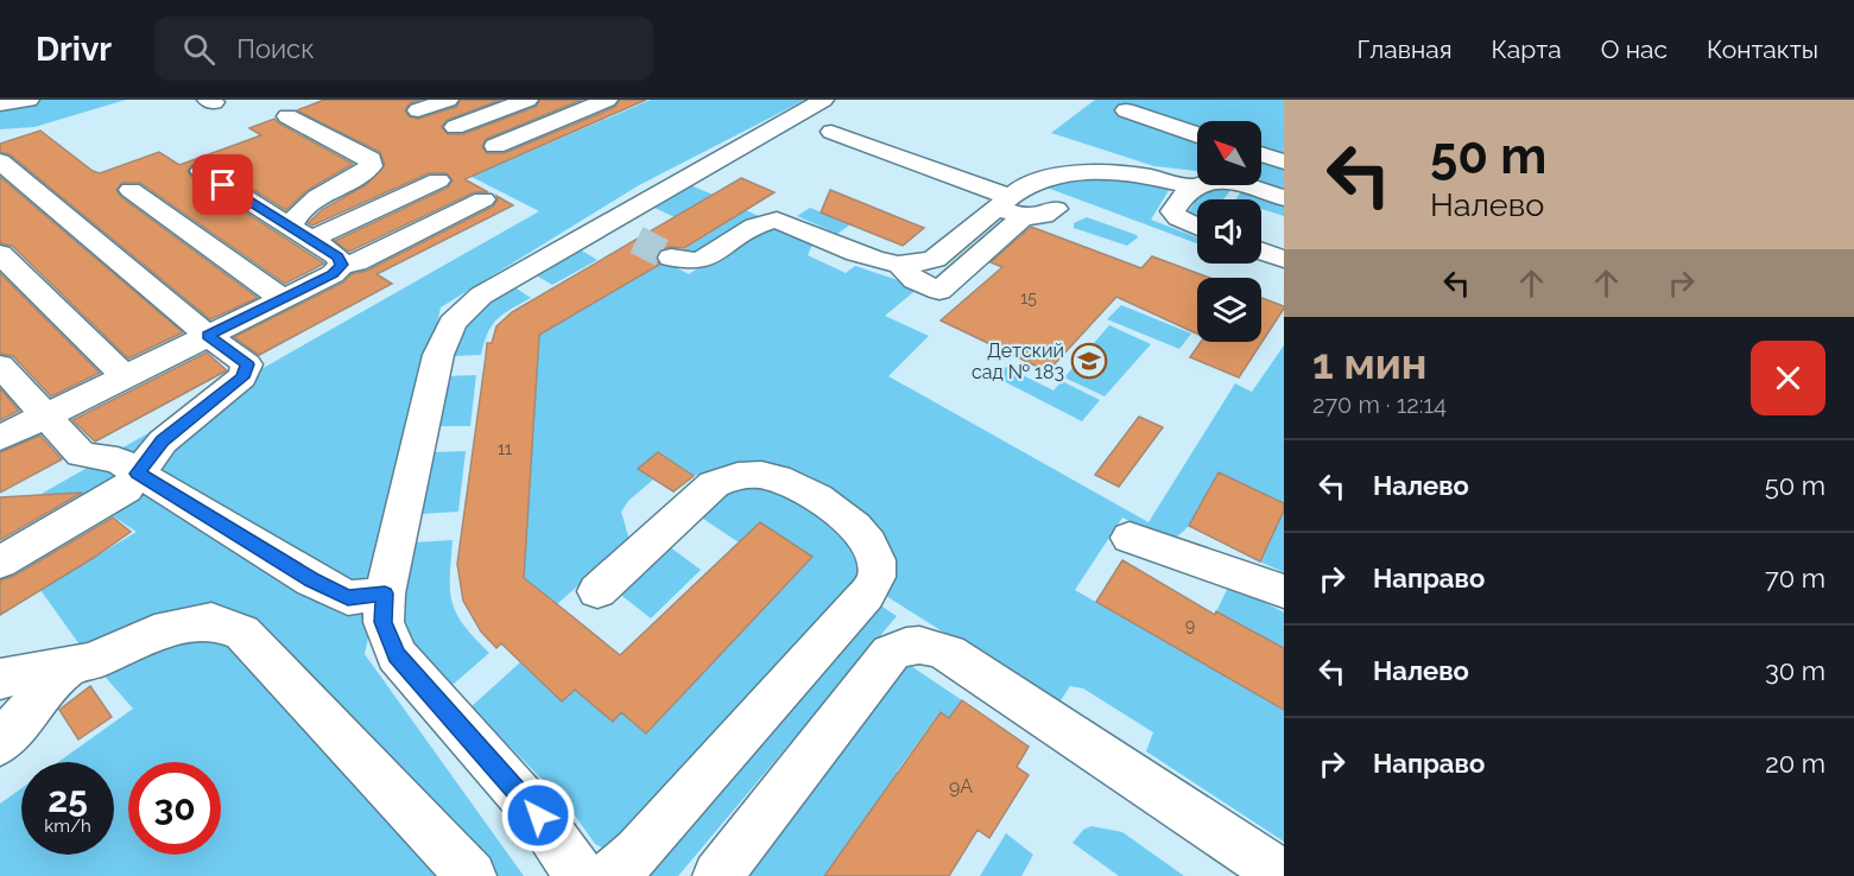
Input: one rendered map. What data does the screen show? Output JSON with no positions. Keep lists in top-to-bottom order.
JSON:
{
  "places": {
    "school or university": ["Детский сад № 183"]
  },
  "house_numbers": [
    "15",
    "11",
    "9",
    "9А"
  ],
  "north": "top left",
  "page": {
    "header": "Drivr",
    "search": "Поиск",
    "nav": [
      "Главная",
      "Карта",
      "О нас",
      "Контакты"
    ],
    "turn": ["50 m", "Налево"],
    "heading": ["1 мин", "270 m · 12:14"],
    "list": [
      {
        "name": "Налево",
        "value": "50 m"
      },
      {
        "name": "Направо",
        "value": "70 m"
      },
      {
        "name": "Налево",
        "value": "30 m"
      },
      {
        "name": "Направо",
        "value": "20 m"
      }
    ],
    "speed": "25 km/h",
    "limit": "30"
  }
}
